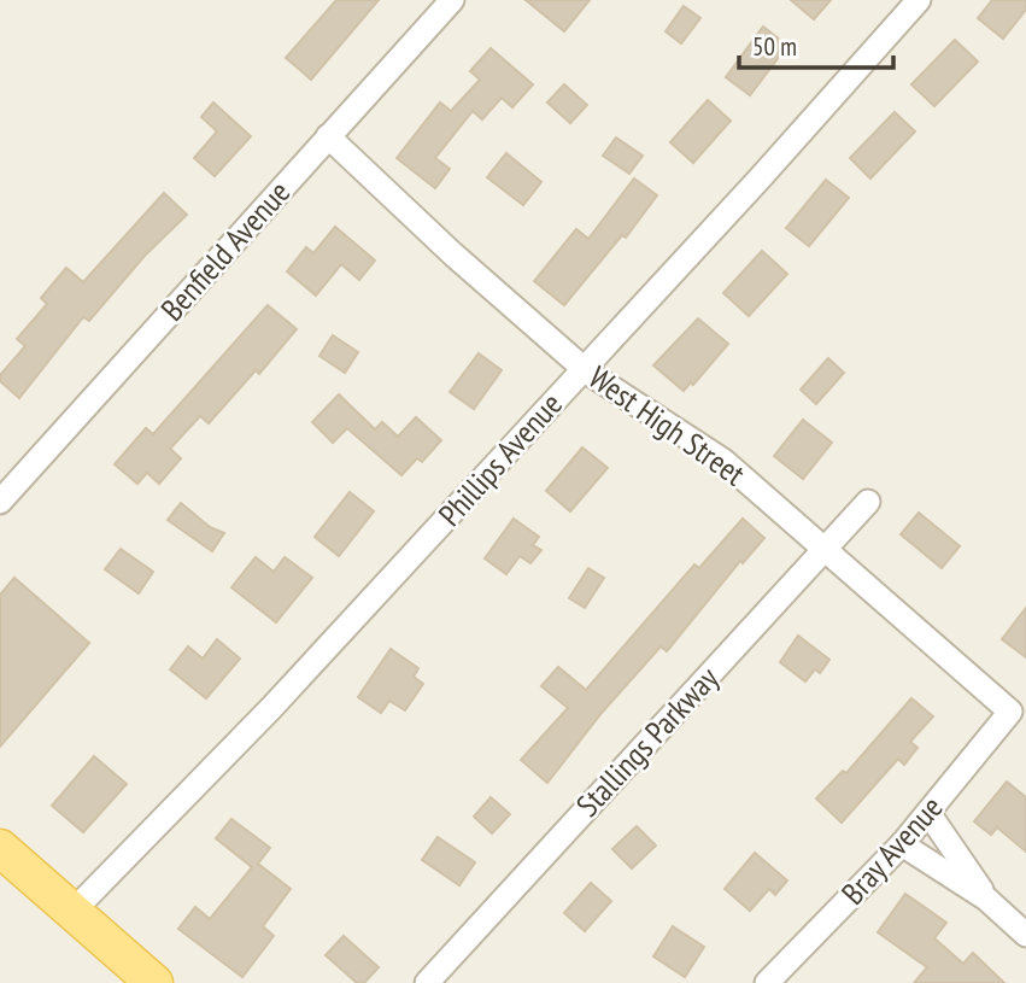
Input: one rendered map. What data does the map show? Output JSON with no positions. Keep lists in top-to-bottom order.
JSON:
{
  "streets": {
    "street": [
      "Benfield Avenue",
      "West High Street",
      "Phillips Avenue",
      "Stallings Parkway",
      "Bray Avenue"
    ]
  },
  "crossings": [
    ["Benfield Avenue", "West High Street"],
    ["West High Street", "Phillips Avenue"],
    ["West High Street", "Stallings Parkway"],
    ["West High Street", "Bray Avenue"]
  ],
  "scale_bar": "50 m"
}
